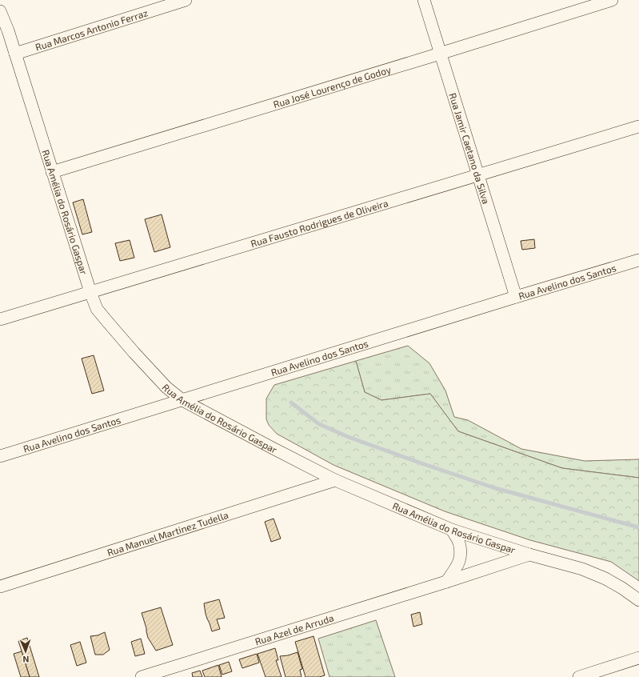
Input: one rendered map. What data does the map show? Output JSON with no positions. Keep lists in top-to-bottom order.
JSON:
{
  "streets": {
    "street": [
      "Rua Marcos Antonio Ferraz",
      "Rua José Lourenço de Godoy",
      "Rua Jamir Caetano da Silva",
      "Rua Amélia do Rosário Gaspar",
      "Rua Fausto Rodrigues de Oliveira",
      "Rua Avelino dos Santos",
      "Rua Manuel Martinez Tudella",
      "Rua Azel de Arruda"
    ]
  },
  "crossings": [
    ["Rua Marcos Antonio Ferraz", "Rua Amélia do Rosário Gaspar"],
    ["Rua José Lourenço de Godoy", "Rua Jamir Caetano da Silva"],
    ["Rua José Lourenço de Godoy", "Rua Amélia do Rosário Gaspar"],
    ["Rua Jamir Caetano da Silva", "Rua Fausto Rodrigues de Oliveira"],
    ["Rua Jamir Caetano da Silva", "Rua Avelino dos Santos"],
    ["Rua Amélia do Rosário Gaspar", "Rua Fausto Rodrigues de Oliveira"],
    ["Rua Amélia do Rosário Gaspar", "Rua Avelino dos Santos"],
    ["Rua Amélia do Rosário Gaspar", "Rua Manuel Martinez Tudella"],
    ["Rua Amélia do Rosário Gaspar", "Rua Azel de Arruda"]
  ],
  "north": "bottom"
}
